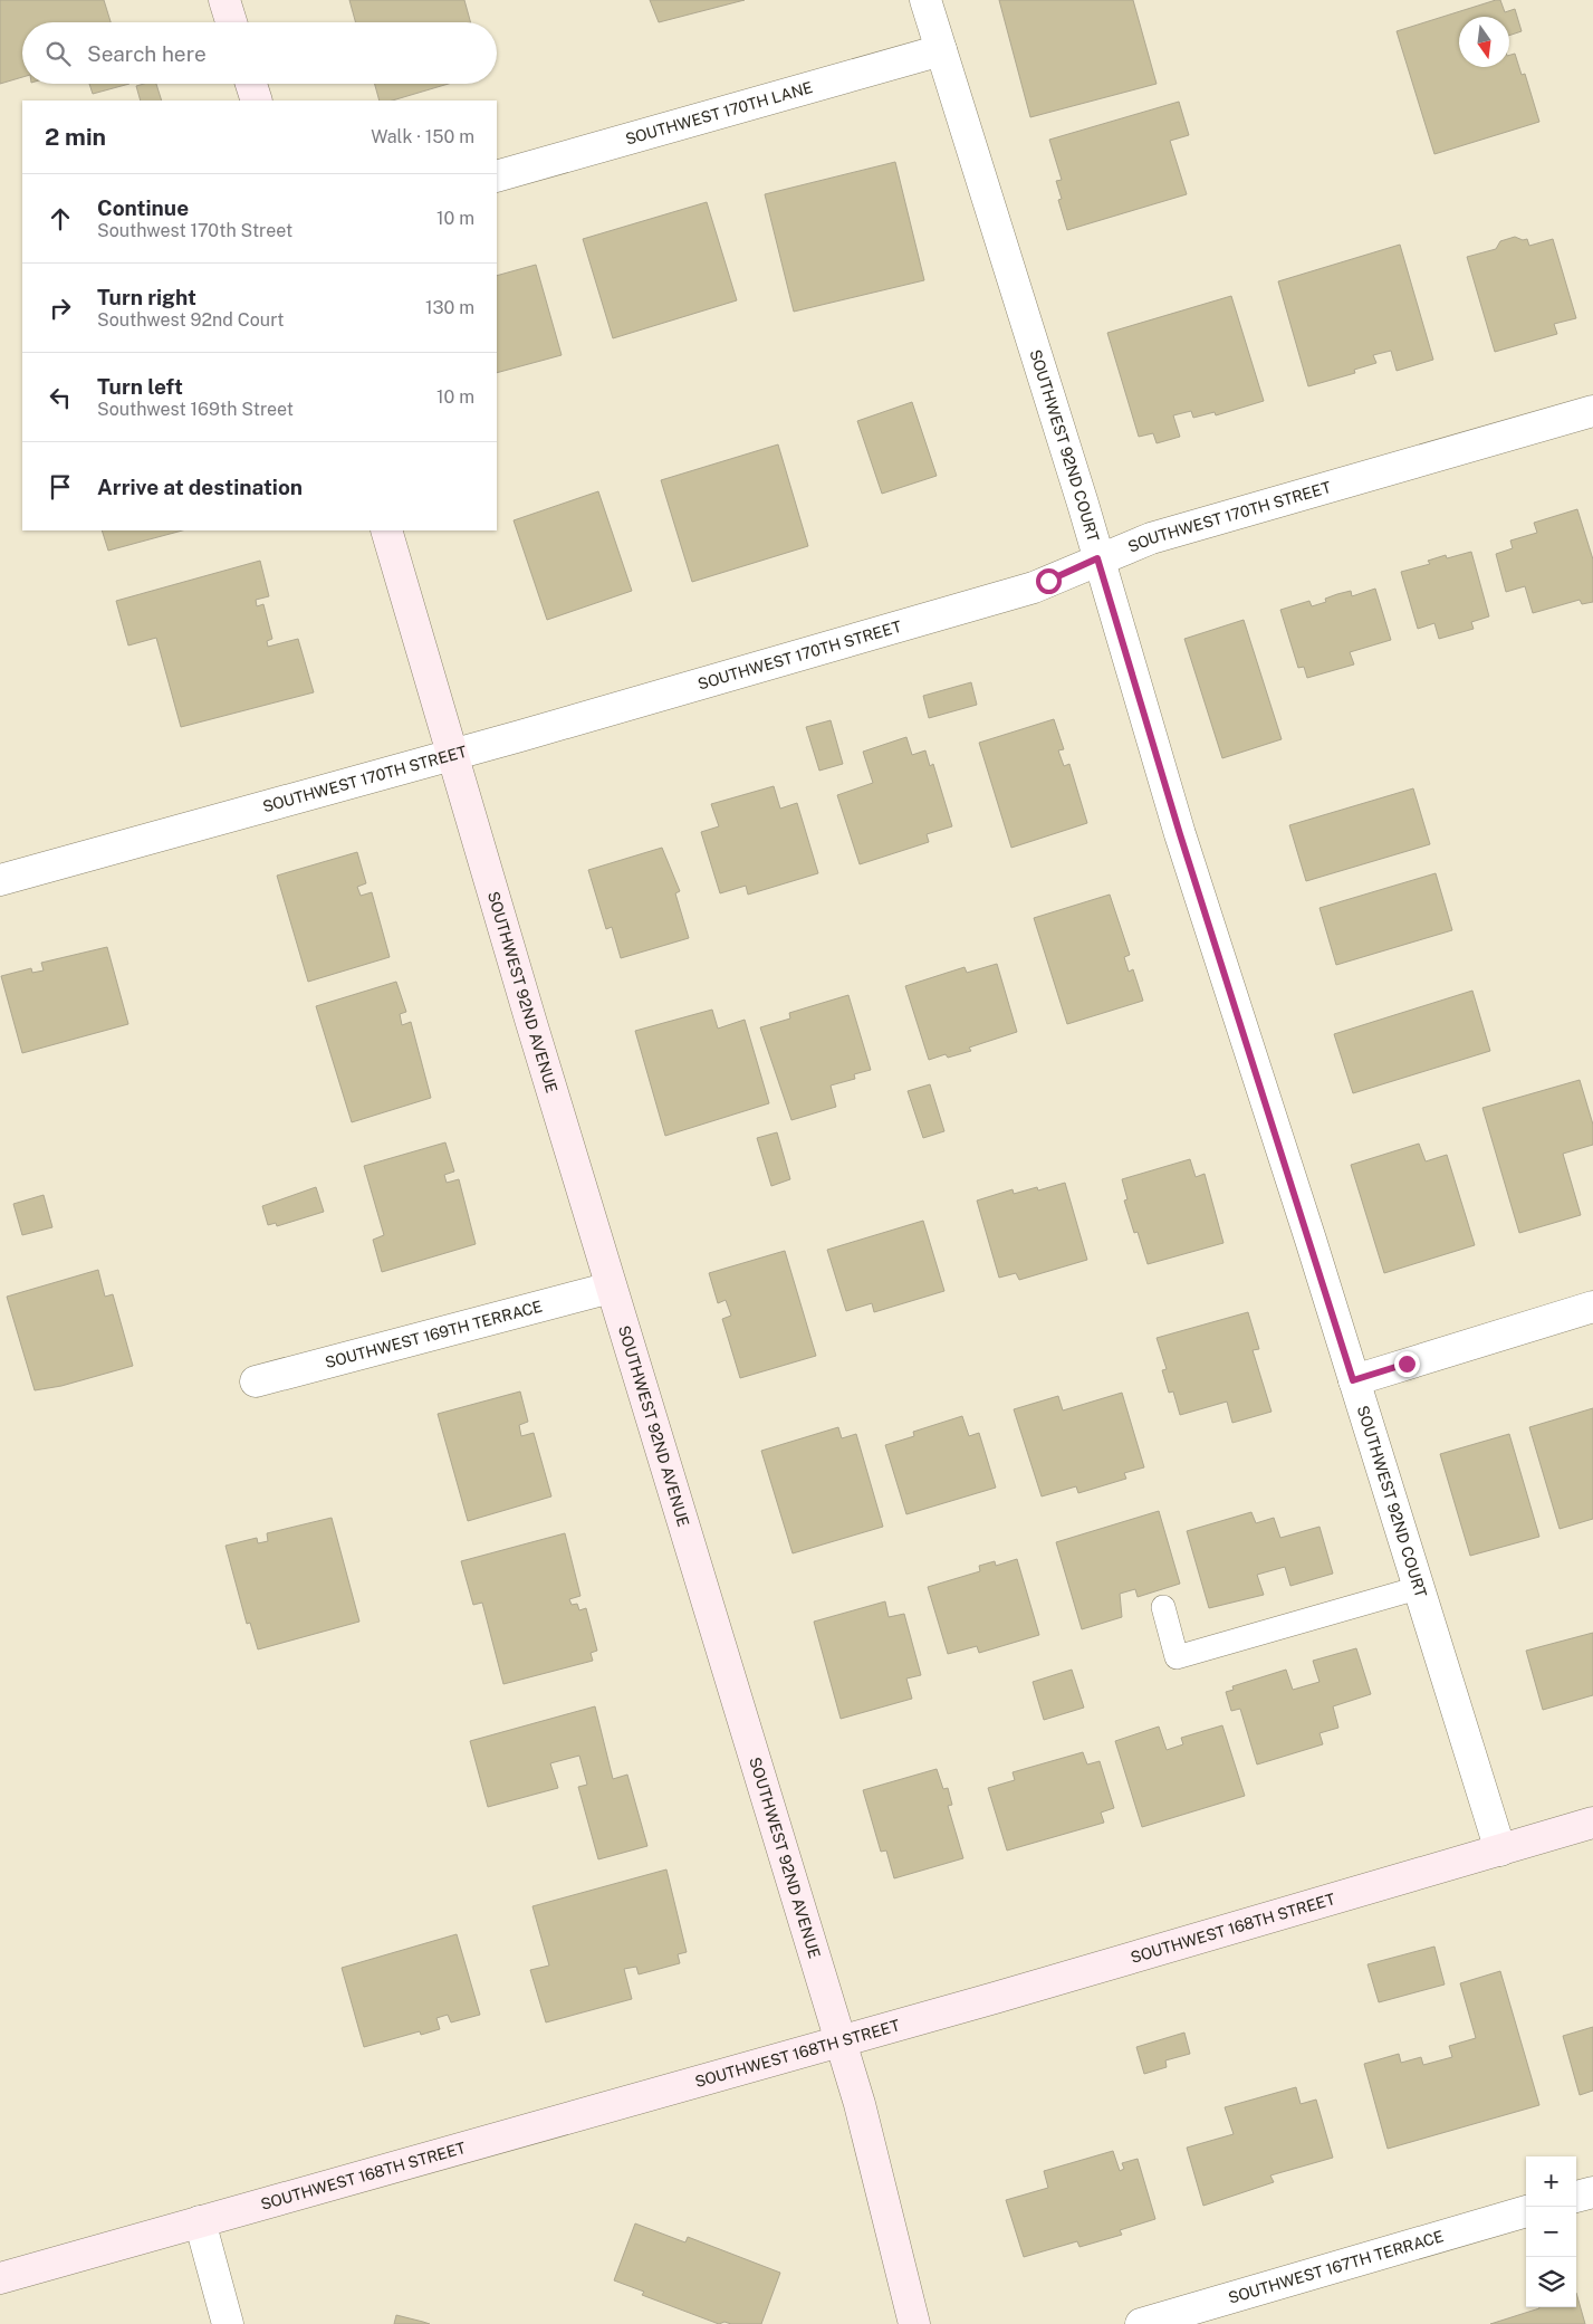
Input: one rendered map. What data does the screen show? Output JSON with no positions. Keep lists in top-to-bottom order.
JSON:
{
  "streets": {
    "street": [
      "SOUTHWEST 170TH LANE",
      "SOUTHWEST 92ND COURT",
      "SOUTHWEST 170TH STREET",
      "SOUTHWEST 92ND AVENUE",
      "SOUTHWEST 169TH TERRACE",
      "SOUTHWEST 168TH STREET",
      "SOUTHWEST 167TH TERRACE"
    ]
  },
  "crossings": [
    ["SOUTHWEST 170TH LANE", "SOUTHWEST 92ND COURT"],
    ["SOUTHWEST 92ND COURT", "SOUTHWEST 170TH STREET"],
    ["SOUTHWEST 92ND COURT", "SOUTHWEST 168TH STREET"],
    ["SOUTHWEST 170TH STREET", "SOUTHWEST 92ND AVENUE"],
    ["SOUTHWEST 92ND AVENUE", "SOUTHWEST 169TH TERRACE"],
    ["SOUTHWEST 92ND AVENUE", "SOUTHWEST 168TH STREET"]
  ],
  "north": "bottom",
  "page": {
    "search": "Search here",
    "heading": ["2 min", "Walk · 150 m"],
    "list": [
      ["Continue", "Southwest 170th Street", "10 m"],
      ["Turn right", "Southwest 92nd Court", "130 m"],
      ["Turn left", "Southwest 169th Street", "10 m"],
      "Arrive at destination"
    ],
    "map_buttons": ["+", "−"]
  }
}
